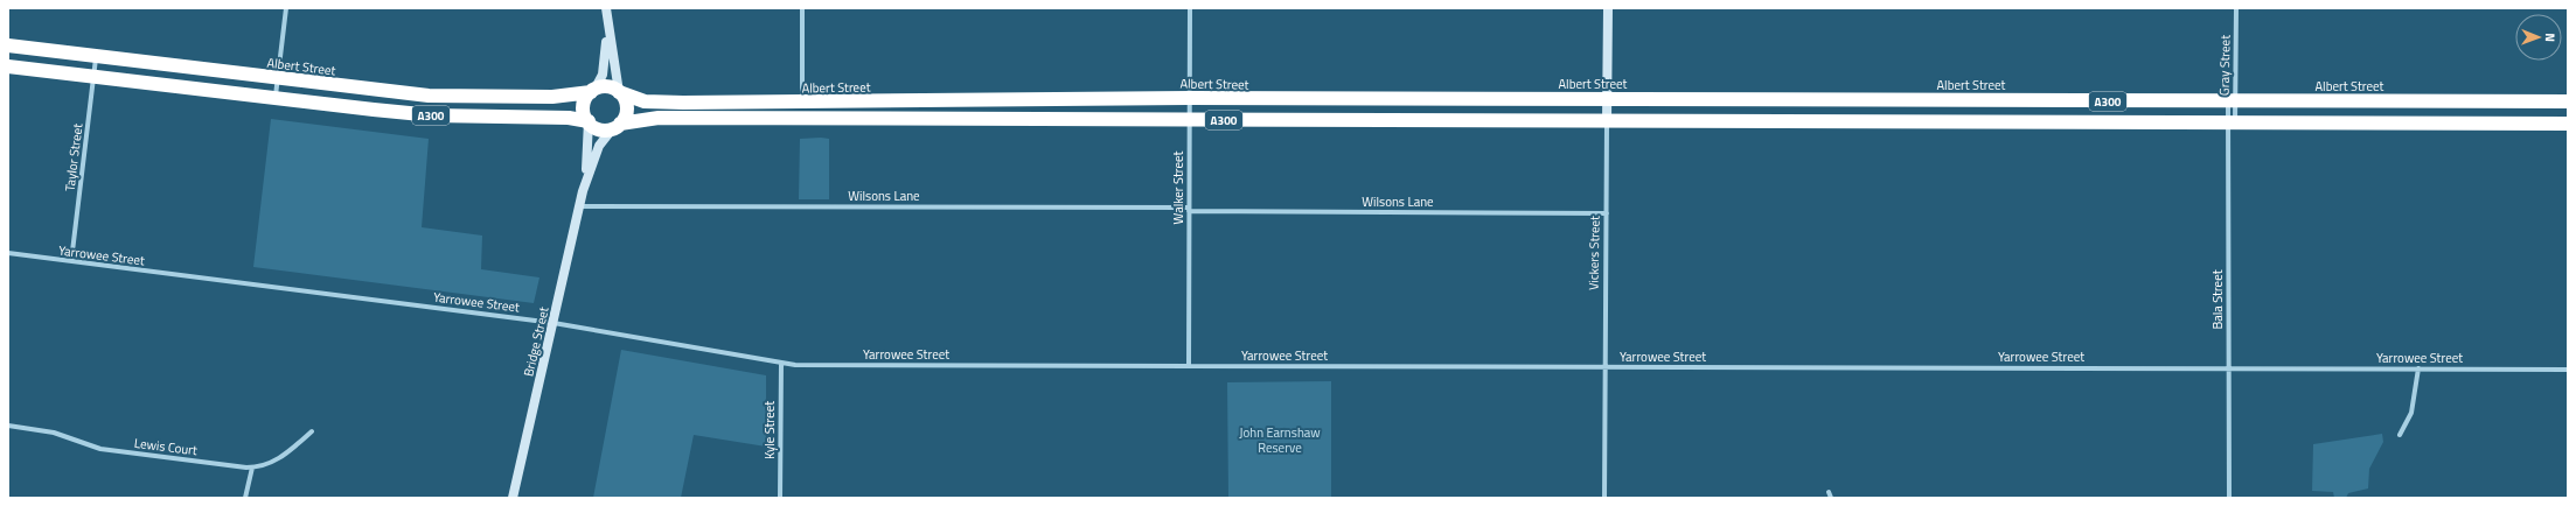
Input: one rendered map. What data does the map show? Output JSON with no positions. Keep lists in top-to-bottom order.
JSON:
{
  "streets": {
    "highway": ["Albert Street", "A300"],
    "main road": ["Vickers Street", "Bridge Street"],
    "street": [
      "Gray Street",
      "Taylor Street",
      "Walker Street",
      "Wilsons Lane",
      "Yarrowee Street",
      "Bala Street",
      "Kyle Street",
      "Lewis Court"
    ]
  },
  "crossings": [
    ["Gray Street", "Albert Street"],
    ["Gray Street", "A300"],
    ["Gray Street", "Bala Street"],
    ["Albert Street", "A300"],
    ["Albert Street", "Taylor Street"],
    ["Albert Street", "Walker Street"],
    ["Albert Street", "Vickers Street"],
    ["A300", "Taylor Street"],
    ["A300", "Walker Street"],
    ["A300", "Vickers Street"],
    ["A300", "Bala Street"],
    ["Taylor Street", "Yarrowee Street"],
    ["Walker Street", "Wilsons Lane"],
    ["Walker Street", "Yarrowee Street"],
    ["Wilsons Lane", "Vickers Street"],
    ["Wilsons Lane", "Bridge Street"],
    ["Vickers Street", "Yarrowee Street"],
    ["Yarrowee Street", "Bala Street"],
    ["Yarrowee Street", "Bridge Street"],
    ["Yarrowee Street", "Kyle Street"]
  ],
  "parks": ["John Earnshaw Reserve"],
  "north": "right"
}
